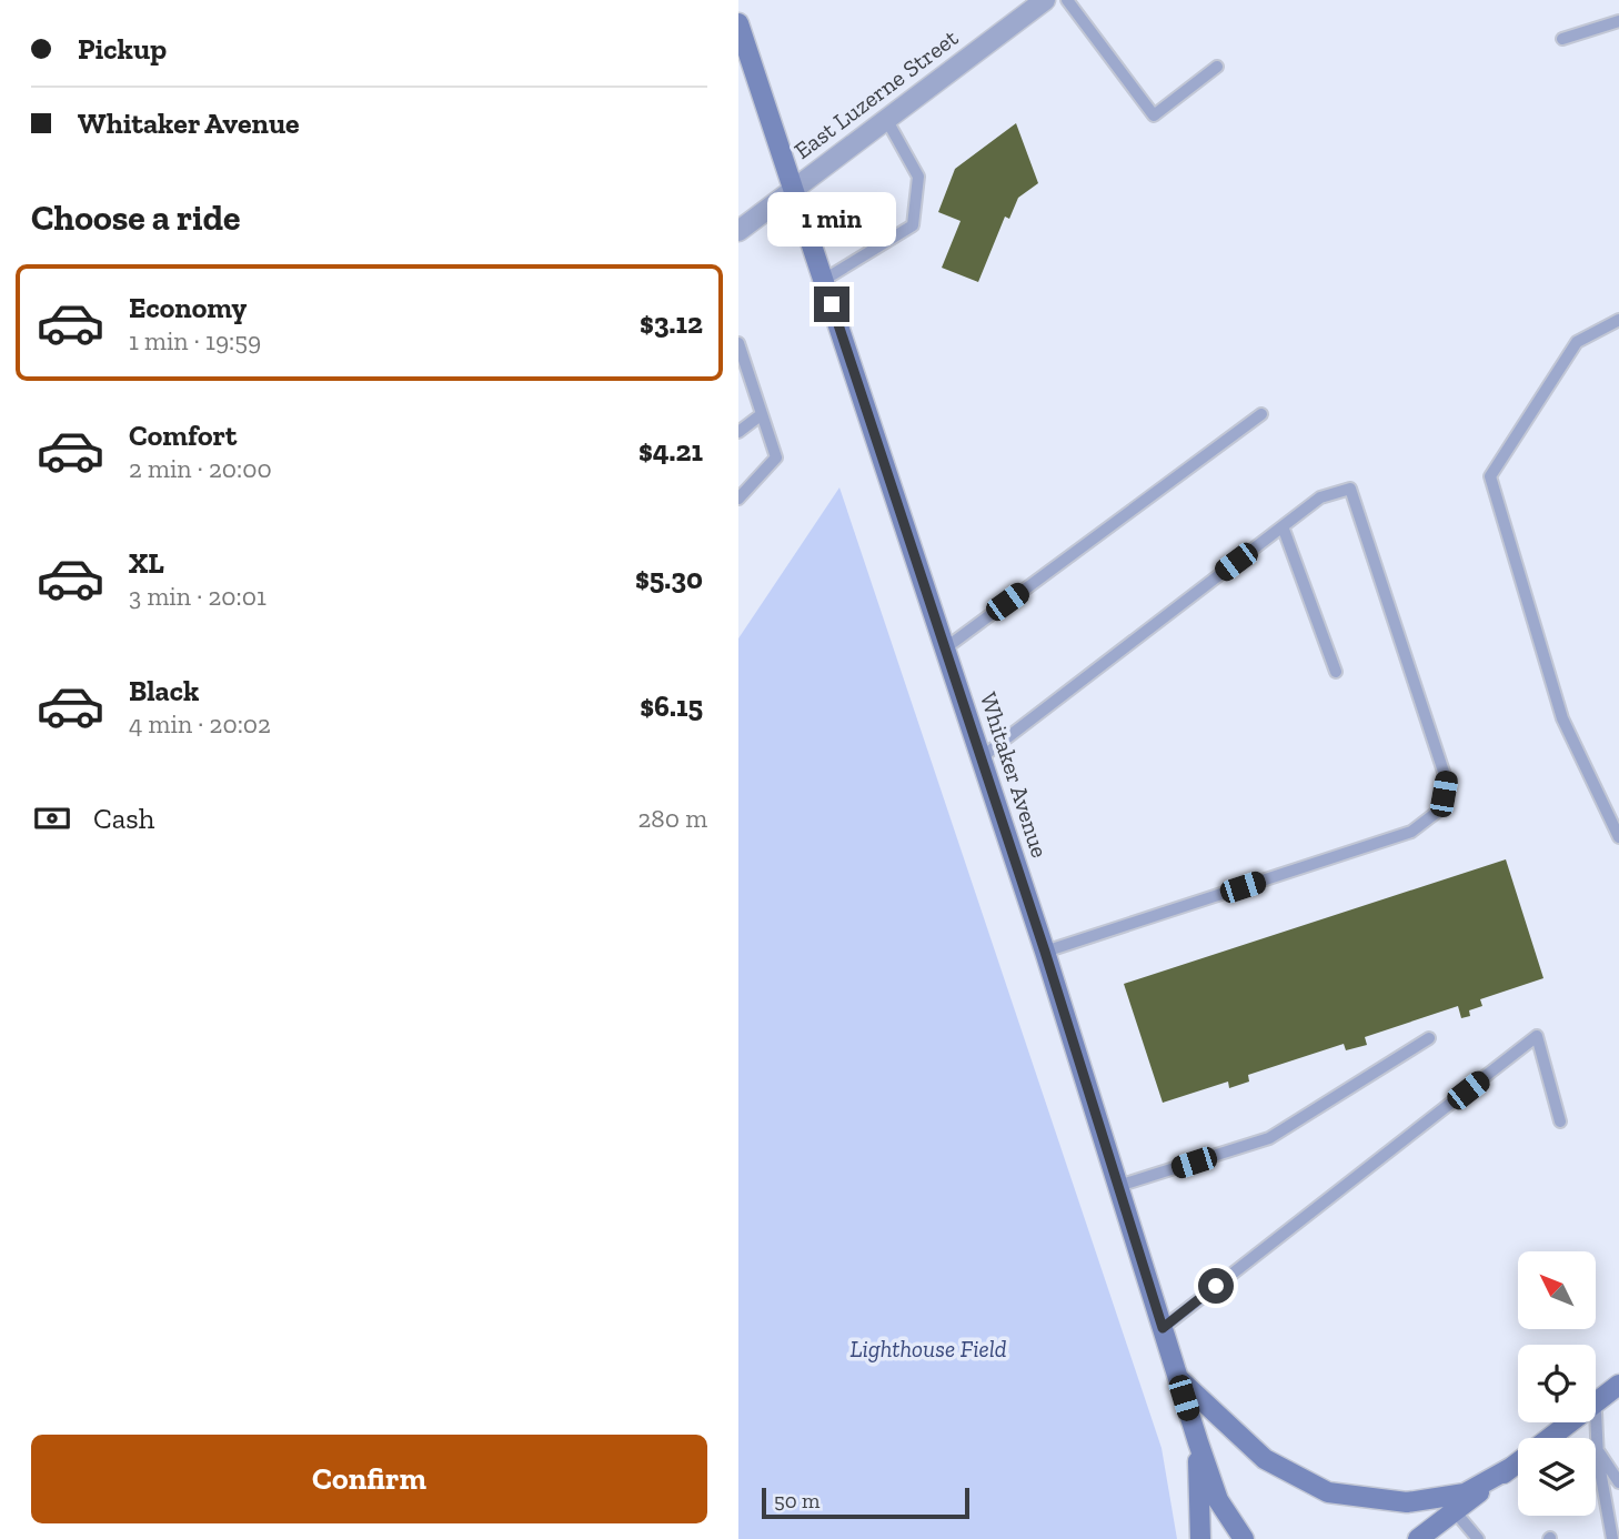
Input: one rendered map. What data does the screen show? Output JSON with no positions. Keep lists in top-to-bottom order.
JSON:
{
  "streets": {
    "main road": ["Whitaker Avenue"],
    "street": ["East Luzerne Street"]
  },
  "crossings": [
    ["East Luzerne Street", "Whitaker Avenue"]
  ],
  "parks": ["Lighthouse Field"],
  "scale_bar": "50 m",
  "north": "top left",
  "page": {
    "banner": ["Pickup", "Whitaker Avenue"],
    "heading": "Choose a ride",
    "bubble": "1 min",
    "list": [
      {
        "name": "Economy",
        "note": "1 min · 19:59",
        "value": "$3.12"
      },
      {
        "name": "Comfort",
        "note": "2 min · 20:00",
        "value": "$4.21"
      },
      {
        "name": "XL",
        "note": "3 min · 20:01",
        "value": "$5.30"
      },
      {
        "name": "Black",
        "note": "4 min · 20:02",
        "value": "$6.15"
      }
    ],
    "pay": ["Cash", "280 m"],
    "buttons": "Confirm",
    "scale": "50 m"
  }
}
